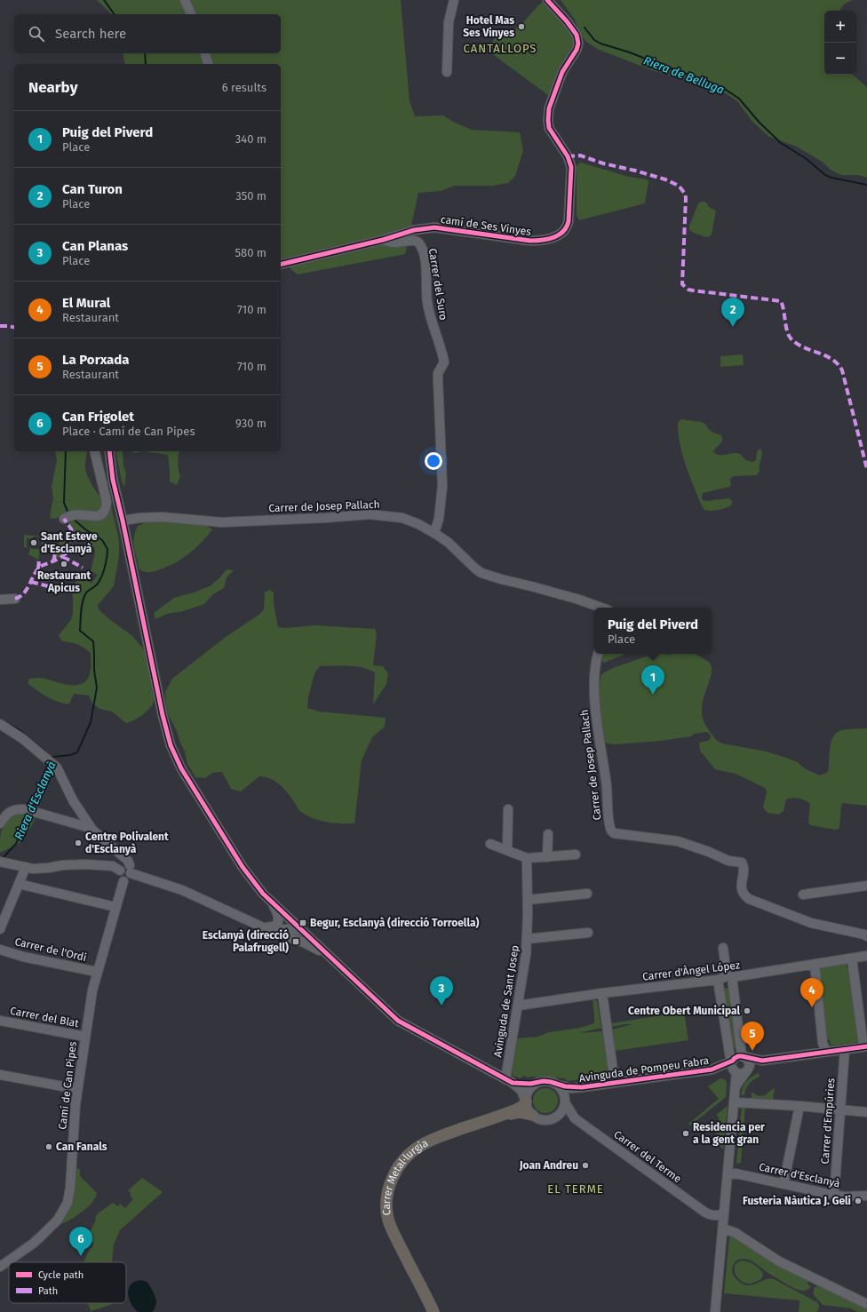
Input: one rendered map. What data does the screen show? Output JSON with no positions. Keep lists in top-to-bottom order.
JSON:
{
  "streets": {
    "main road": ["Carrer Metal·lurgia"],
    "street": [
      "camí de Ses Vinyes",
      "Carrer del Suro",
      "Carrer de Josep Pallach",
      "Carrer de l'Ordi",
      "Carrer d'Àngel López",
      "Avinguda de Sant Josep",
      "Carrer del Blat",
      "Avinguda de Pompeu Fabra",
      "Camí de Can Pipes",
      "Carrer d'Empúries",
      "Carrer del Terme",
      "Carrer d'Esclanyà"
    ]
  },
  "crossings": [
    ["camí de Ses Vinyes", "Carrer del Suro"],
    ["Carrer del Suro", "Carrer de Josep Pallach"],
    ["Carrer de l'Ordi", "Camí de Can Pipes"],
    ["Carrer d'Àngel López", "Avinguda de Sant Josep"],
    ["Carrer del Blat", "Camí de Can Pipes"],
    ["Avinguda de Pompeu Fabra", "Carrer del Terme"],
    ["Avinguda de Pompeu Fabra", "Carrer Metal·lurgia"],
    ["Carrer d'Empúries", "Carrer d'Esclanyà"],
    ["Carrer del Terme", "Carrer Metal·lurgia"]
  ],
  "districts": ["CANTALLOPS", "EL TERME"],
  "water": ["Riera de Belluga", "Riera d'Esclanyà"],
  "places": {
    "other": [
      "Hotel Mas Ses Vinyes",
      "Sant Esteve d'Esclanyà",
      "Restaurant Apicus",
      "Centre Polivalent d'Esclanyà",
      "Centre Obert Municipal",
      "Residencia per a la gent gran",
      "Can Fanals",
      "Joan Andreu",
      "Fusteria Nàutica J. Geli"
    ],
    "transit": ["Begur, Esclanyà (direcció Torroella)", "Esclanyà (direcció Palafrugell)"]
  },
  "legend": ["Cycle path", "Path"],
  "page": {
    "map_buttons": ["+", "−"],
    "search": "Search here",
    "heading": ["Nearby", "6 results"],
    "list": [
      {
        "mark": "1",
        "name": "Puig del Piverd",
        "note": "Place",
        "value": "340 m"
      },
      {
        "mark": "2",
        "name": "Can Turon",
        "note": "Place",
        "value": "350 m"
      },
      {
        "mark": "3",
        "name": "Can Planas",
        "note": "Place",
        "value": "580 m"
      },
      {
        "mark": "4",
        "name": "El Mural",
        "note": "Restaurant",
        "value": "710 m"
      },
      {
        "mark": "5",
        "name": "La Porxada",
        "note": "Restaurant",
        "value": "710 m"
      },
      {
        "mark": "6",
        "name": "Can Frigolet",
        "note": "Place · Camí de Can Pipes",
        "value": "930 m"
      }
    ],
    "pins": [
      "2",
      "1",
      "3",
      "4",
      "5",
      "6"
    ],
    "popup": ["Puig del Piverd", "Place"]
  }
}
